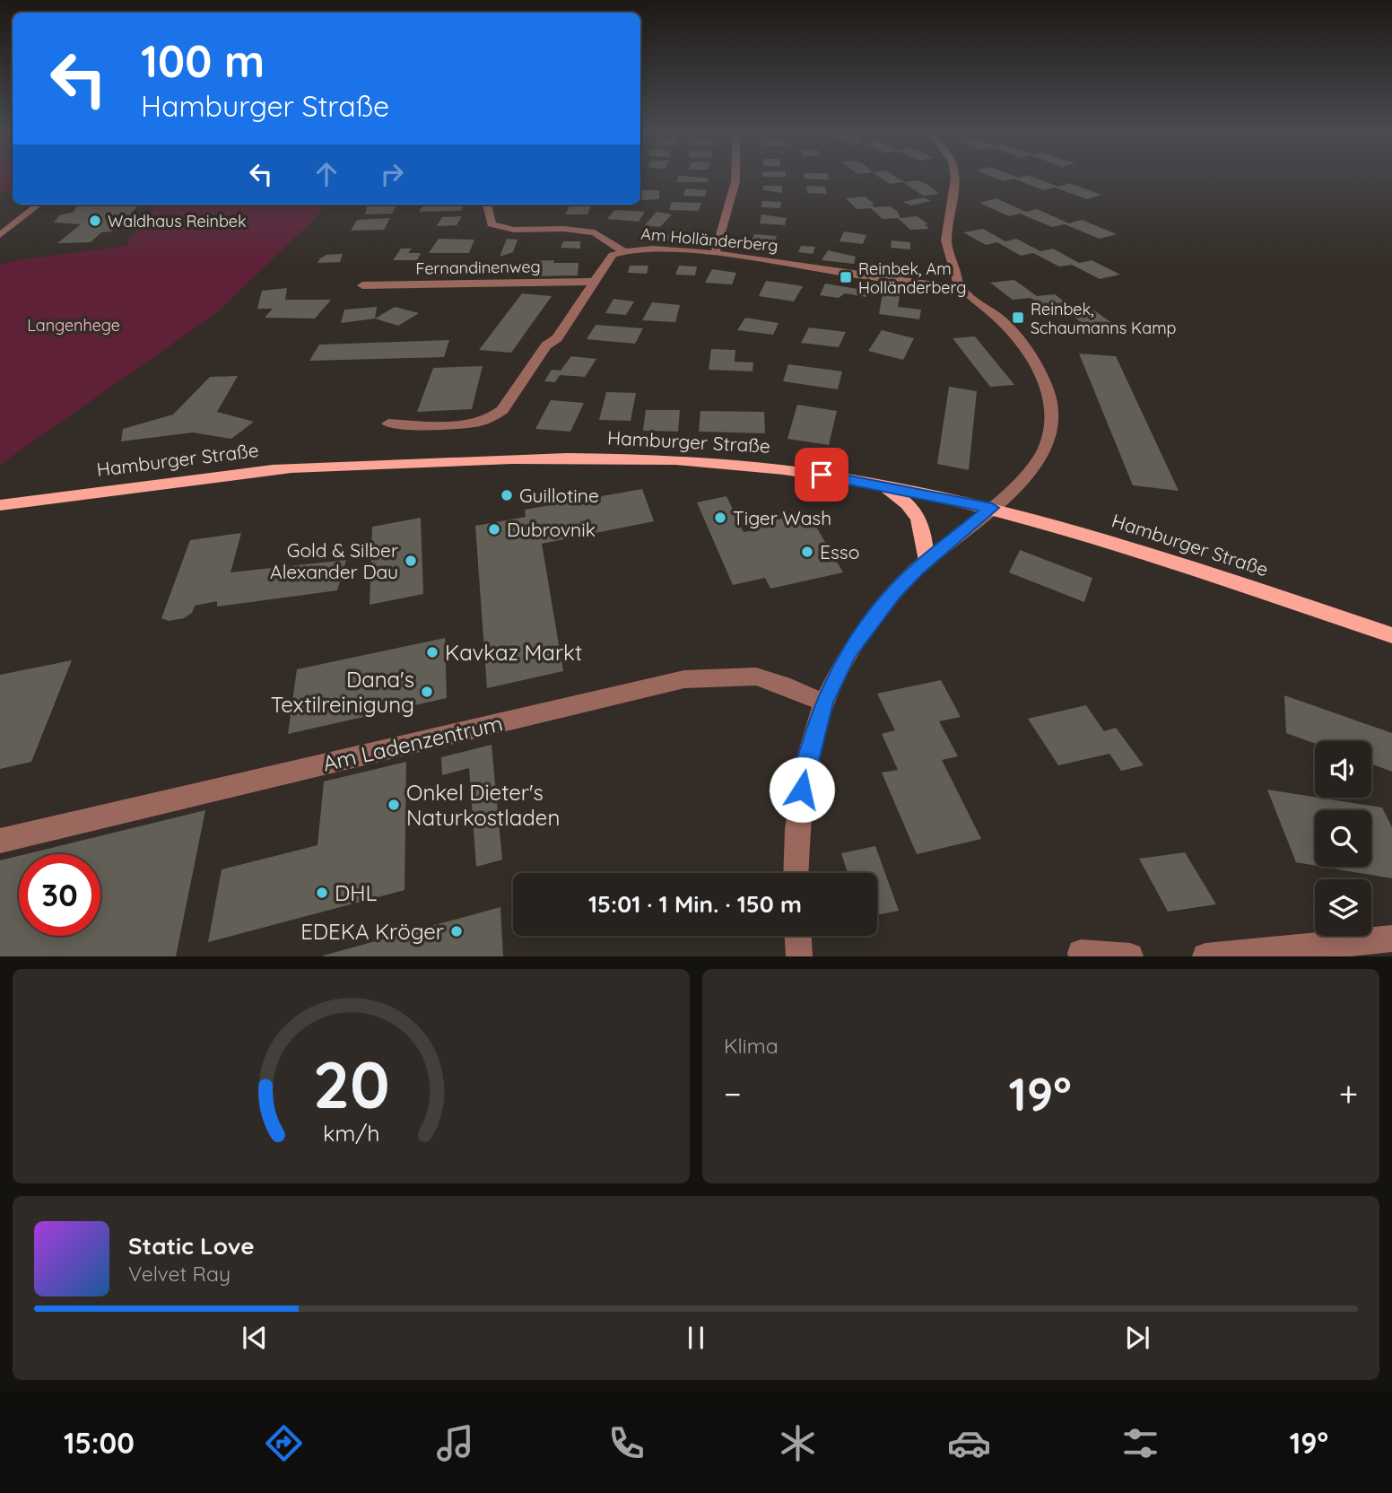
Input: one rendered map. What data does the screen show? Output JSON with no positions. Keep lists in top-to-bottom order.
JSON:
{
  "streets": {
    "main road": ["Hamburger Straße"],
    "street": ["Am Holländerberg", "Fernandinenweg", "Am Ladenzentrum"]
  },
  "crossings": [
    ["Am Holländerberg", "Fernandinenweg"]
  ],
  "parks": ["Langenhege"],
  "places": {
    "other": [
      "Waldhaus Reinbek",
      "Guillotine",
      "Tiger Wash",
      "Dubrovnik",
      "Esso",
      "Gold & Silber Alexander Dau",
      "Kavkaz Markt",
      "Dana's Textilreinigung",
      "Onkel Dieter's Naturkostladen",
      "DHL",
      "EDEKA Kröger"
    ],
    "transit": ["Reinbek, Am Holländerberg", "Reinbek, Schaumanns Kamp"]
  },
  "page": {
    "turn": ["100 m", "Hamburger Straße"],
    "limit": "30",
    "trip": "15:01 · 1 Min. · 150 m",
    "tile": "Klima",
    "heat": ["−", "19°", "+"],
    "song": ["Static Love", "Velvet Ray"],
    "tabs": ["15:00", "19°"],
    "gauge": ["20", "km/h"]
  }
}
